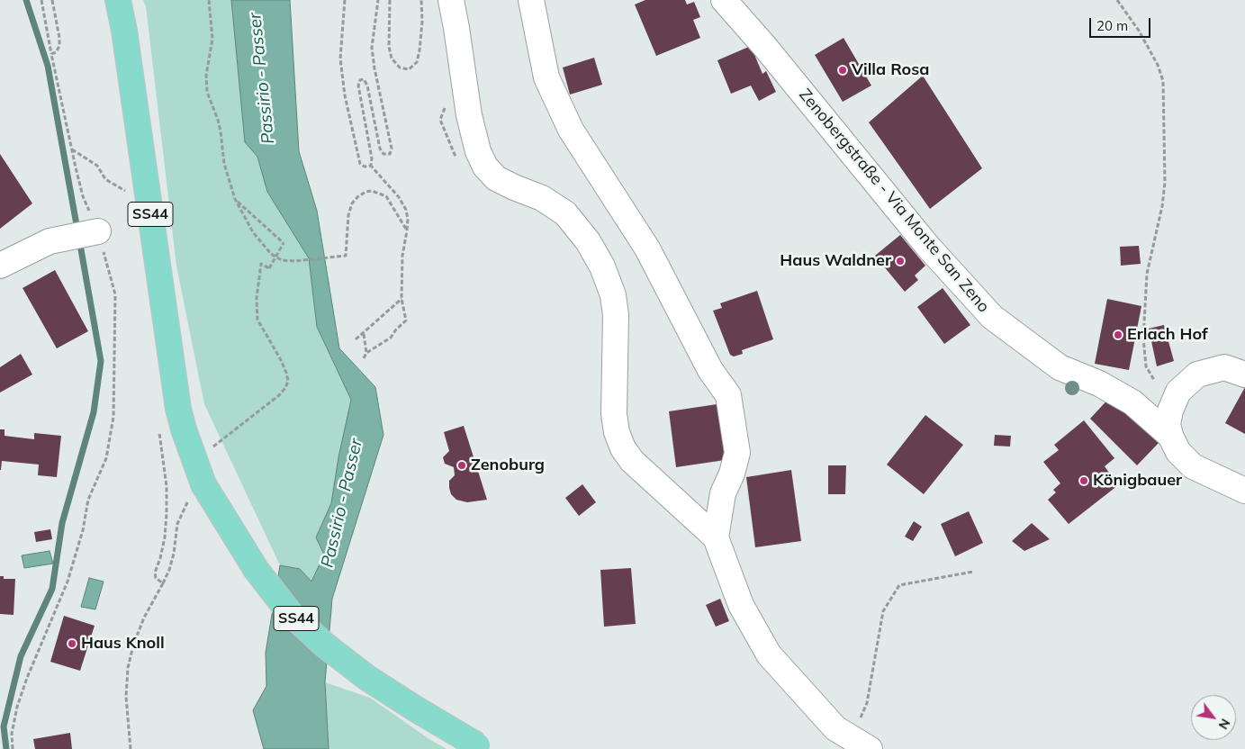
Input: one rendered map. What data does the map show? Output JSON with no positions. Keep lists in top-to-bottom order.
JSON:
{
  "streets": {
    "main road": ["SS44"],
    "street": ["Zenobergstraße - Via Monte San Zeno"]
  },
  "water": ["Passirio - Passer"],
  "places": [
    "Villa Rosa",
    "Haus Waldner",
    "Erlach Hof",
    "Zenoburg",
    "Königbauer",
    "Haus Knoll"
  ],
  "scale_bar": "20 m",
  "north": "bottom right"
}
